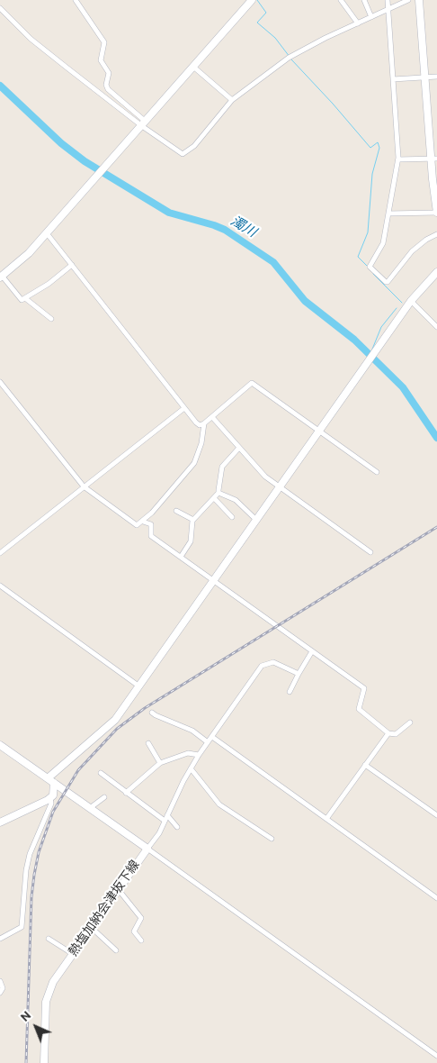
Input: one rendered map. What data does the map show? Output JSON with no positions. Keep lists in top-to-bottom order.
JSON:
{
  "streets": {
    "street": ["熱塩加納会津坂下線"]
  },
  "water": ["濁川"],
  "north": "top left"
}
